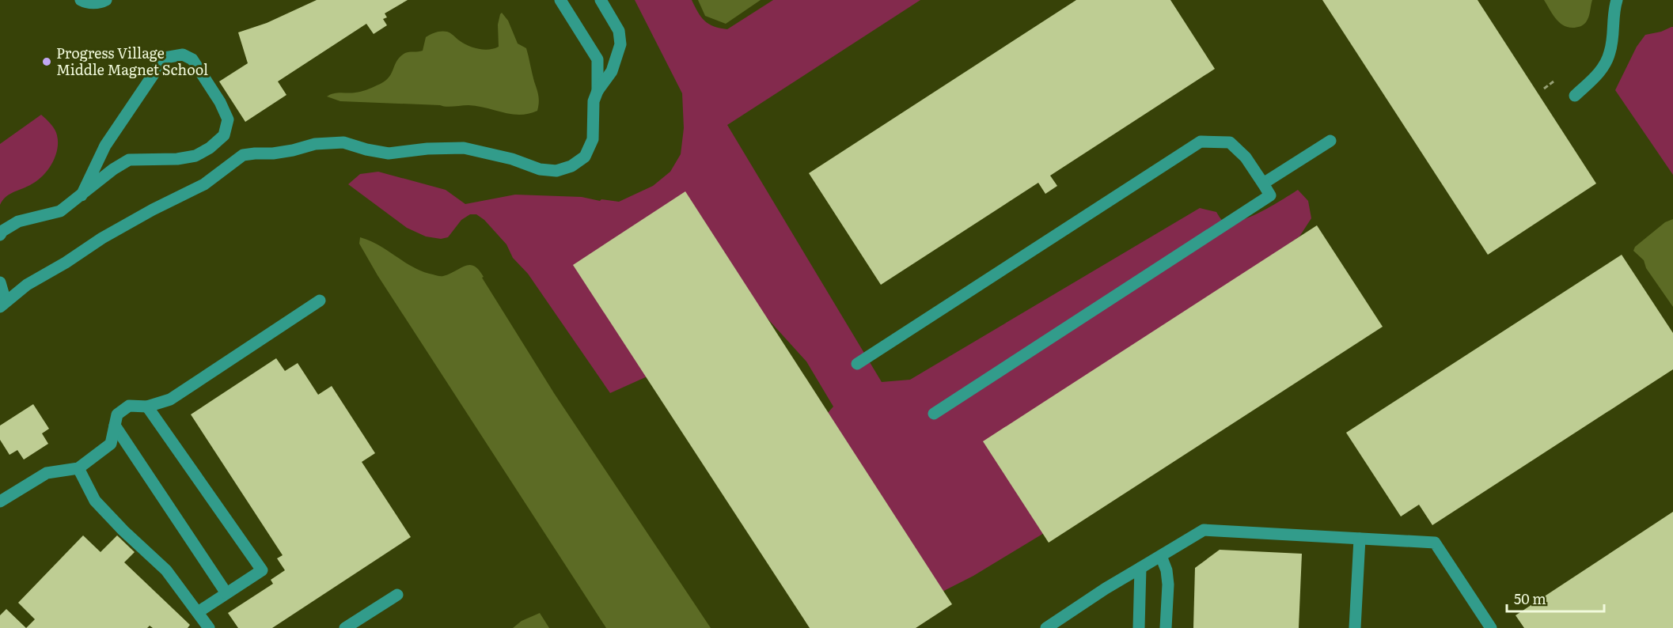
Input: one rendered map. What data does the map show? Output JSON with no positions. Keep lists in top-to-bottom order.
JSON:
{
  "places": ["Progress Village Middle Magnet School"],
  "scale_bar": "50 m"
}
